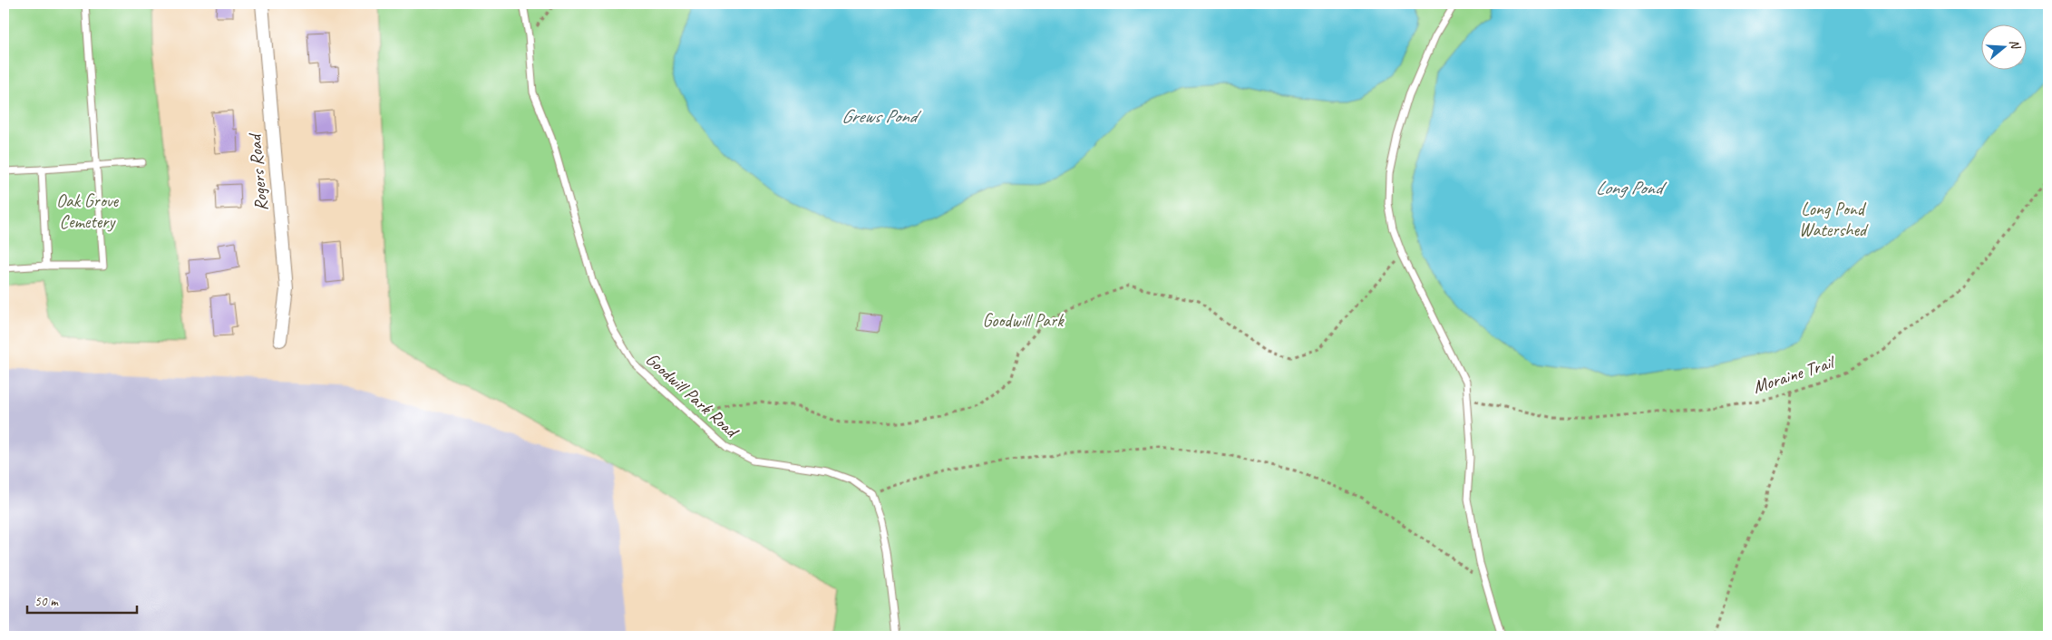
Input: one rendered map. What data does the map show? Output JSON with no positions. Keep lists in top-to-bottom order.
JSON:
{
  "streets": {
    "street": ["Rogers Road"],
    "lane": ["Goodwill Park Road"],
    "path": ["Moraine Trail"]
  },
  "water": ["Grews Pond", "Long Pond"],
  "parks": ["Oak Grove Cemetery", "Long Pond Watershed", "Goodwill Park"],
  "scale_bar": "50 m",
  "north": "right"
}
